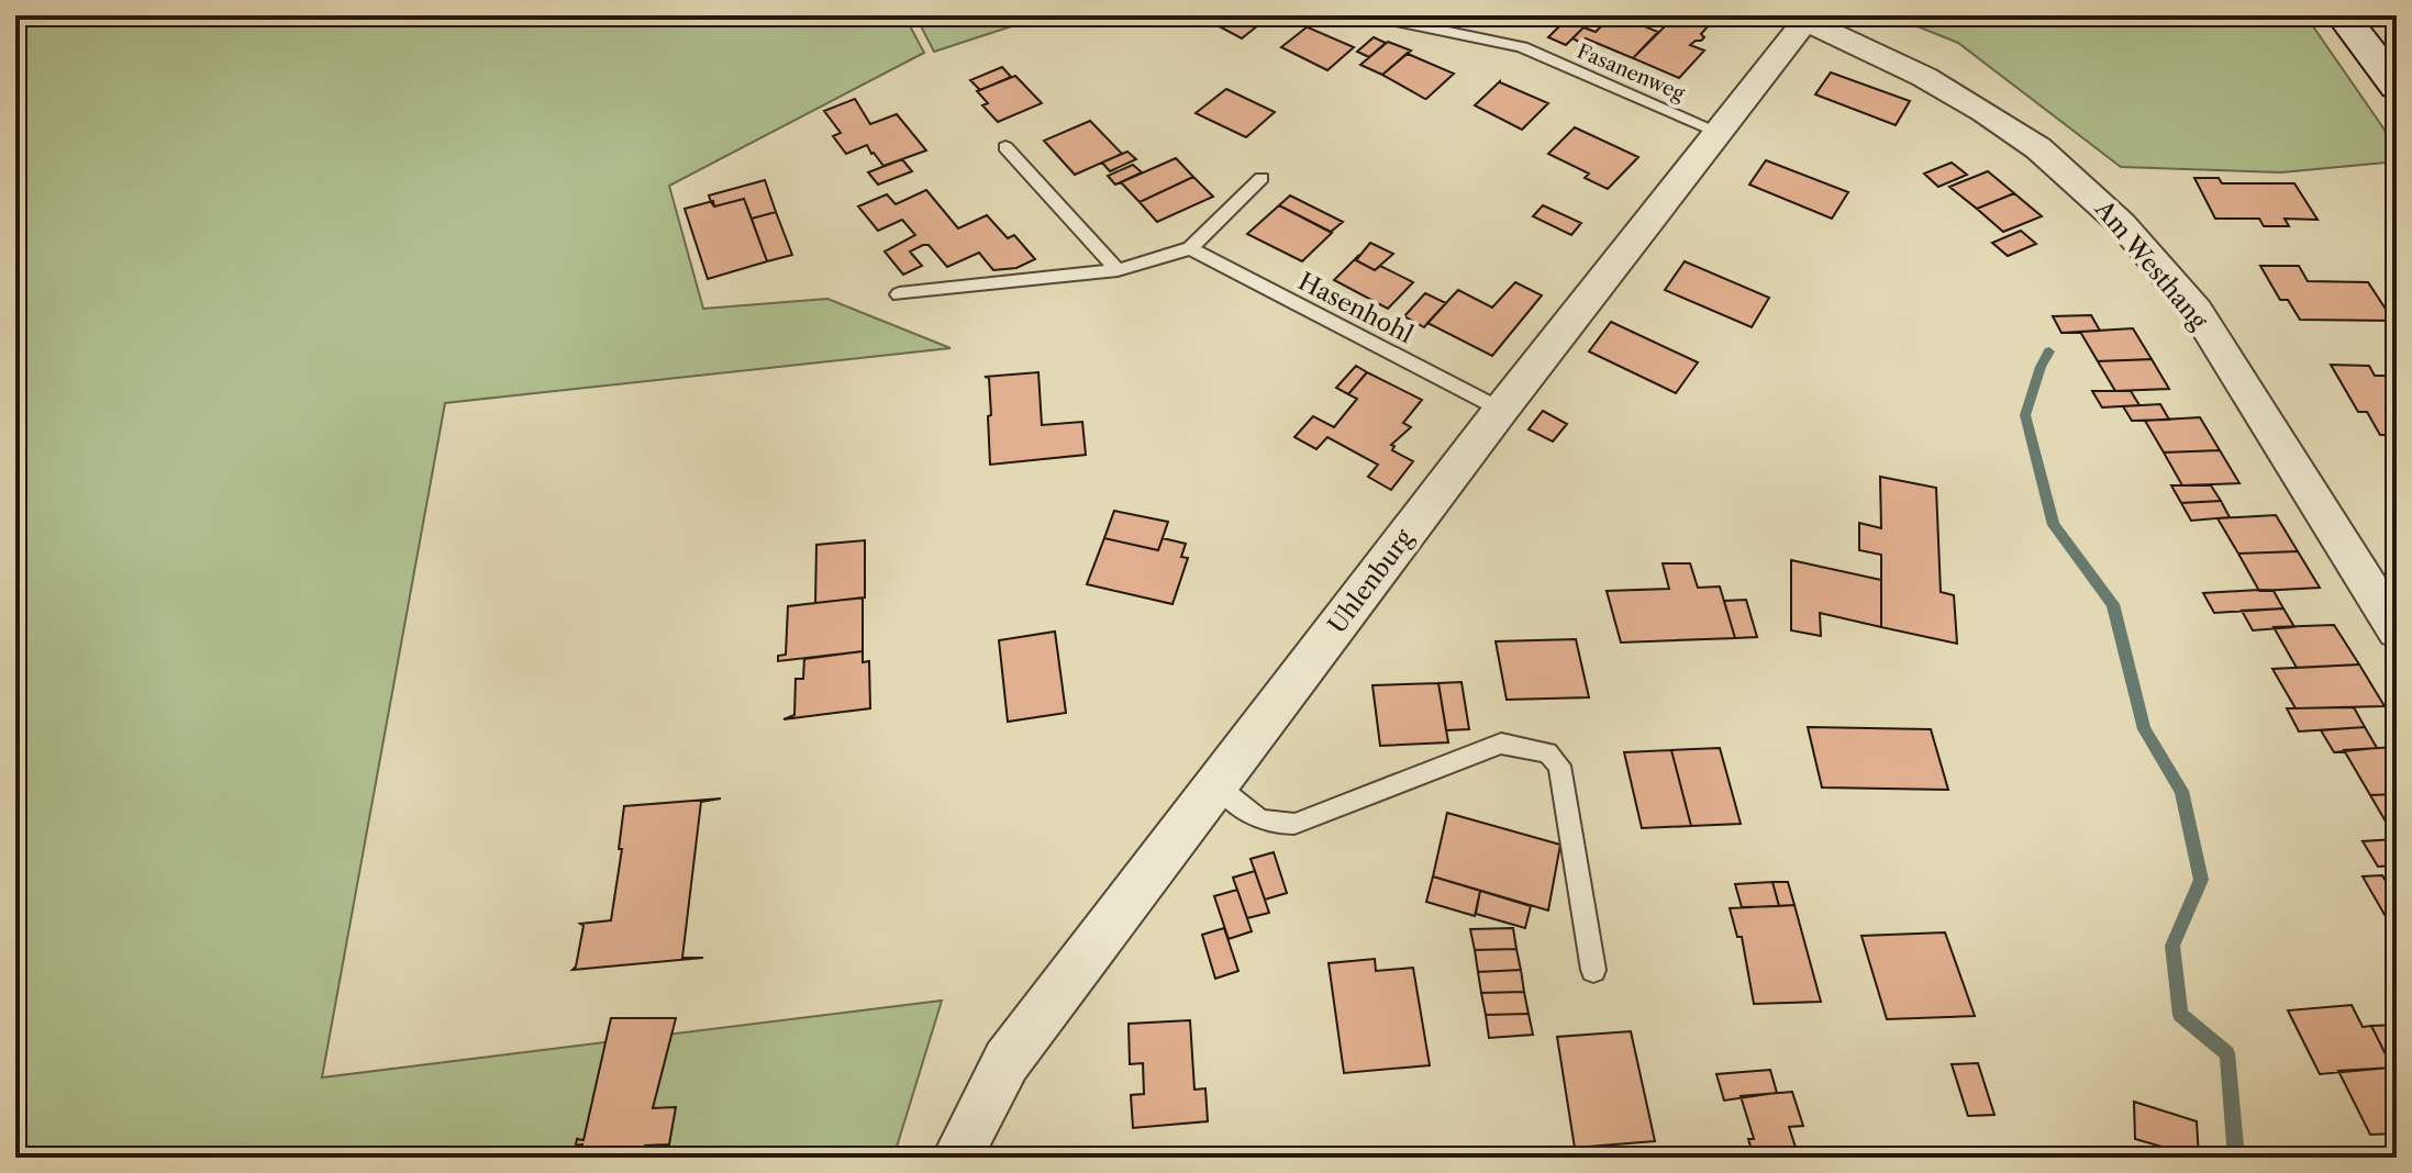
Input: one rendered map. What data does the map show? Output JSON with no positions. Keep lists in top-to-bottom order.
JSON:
{
  "streets": {
    "street": ["Am Westhang", "Uhlenburg"],
    "lane": ["Fasanenweg", "Hasenhohl"]
  },
  "crossings": [
    ["Fasanenweg", "Uhlenburg"],
    ["Am Westhang", "Uhlenburg"],
    ["Hasenhohl", "Uhlenburg"]
  ]
}
